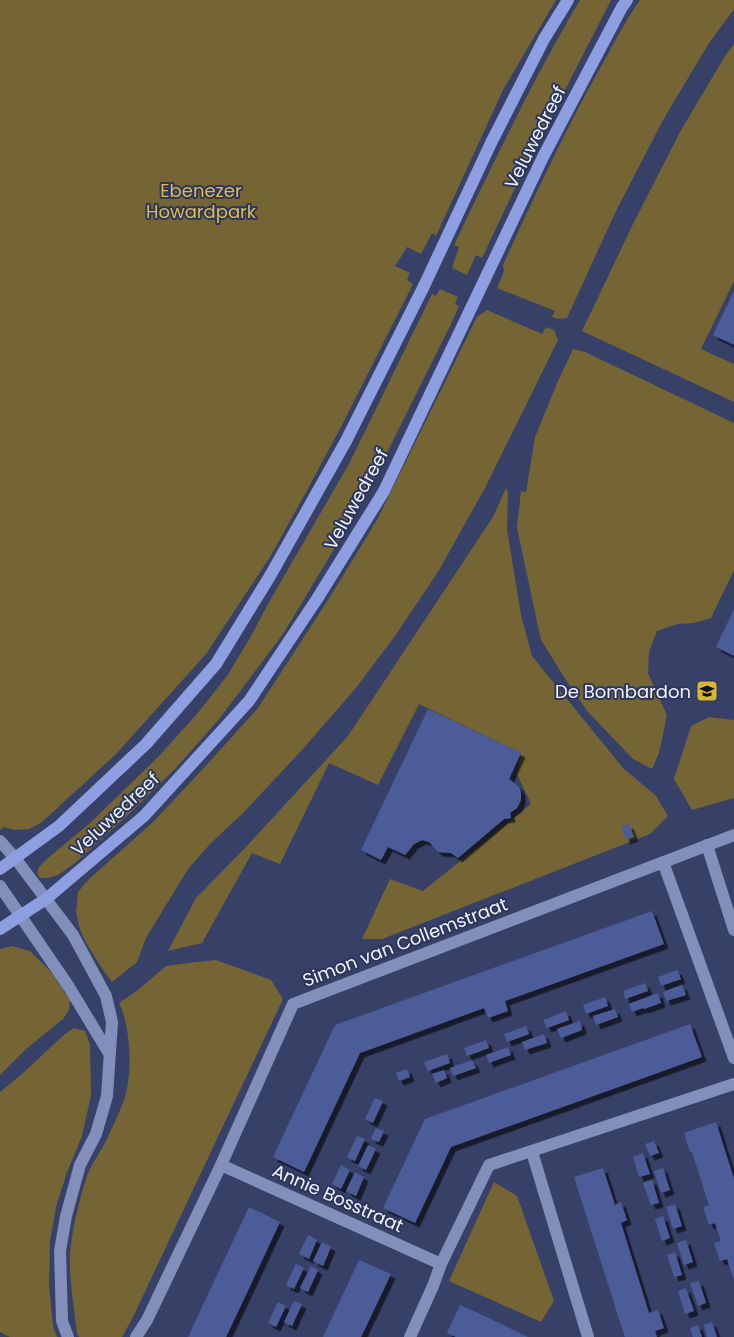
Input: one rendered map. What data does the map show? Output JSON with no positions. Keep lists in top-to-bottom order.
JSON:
{
  "streets": {
    "main road": ["Veluwedreef"],
    "street": ["Simon van Collemstraat", "Annie Bosstraat"]
  },
  "crossings": [
    ["Simon van Collemstraat", "Annie Bosstraat"]
  ],
  "parks": ["Ebenezer Howardpark"],
  "places": {
    "school or university": ["De Bombardon"]
  }
}
